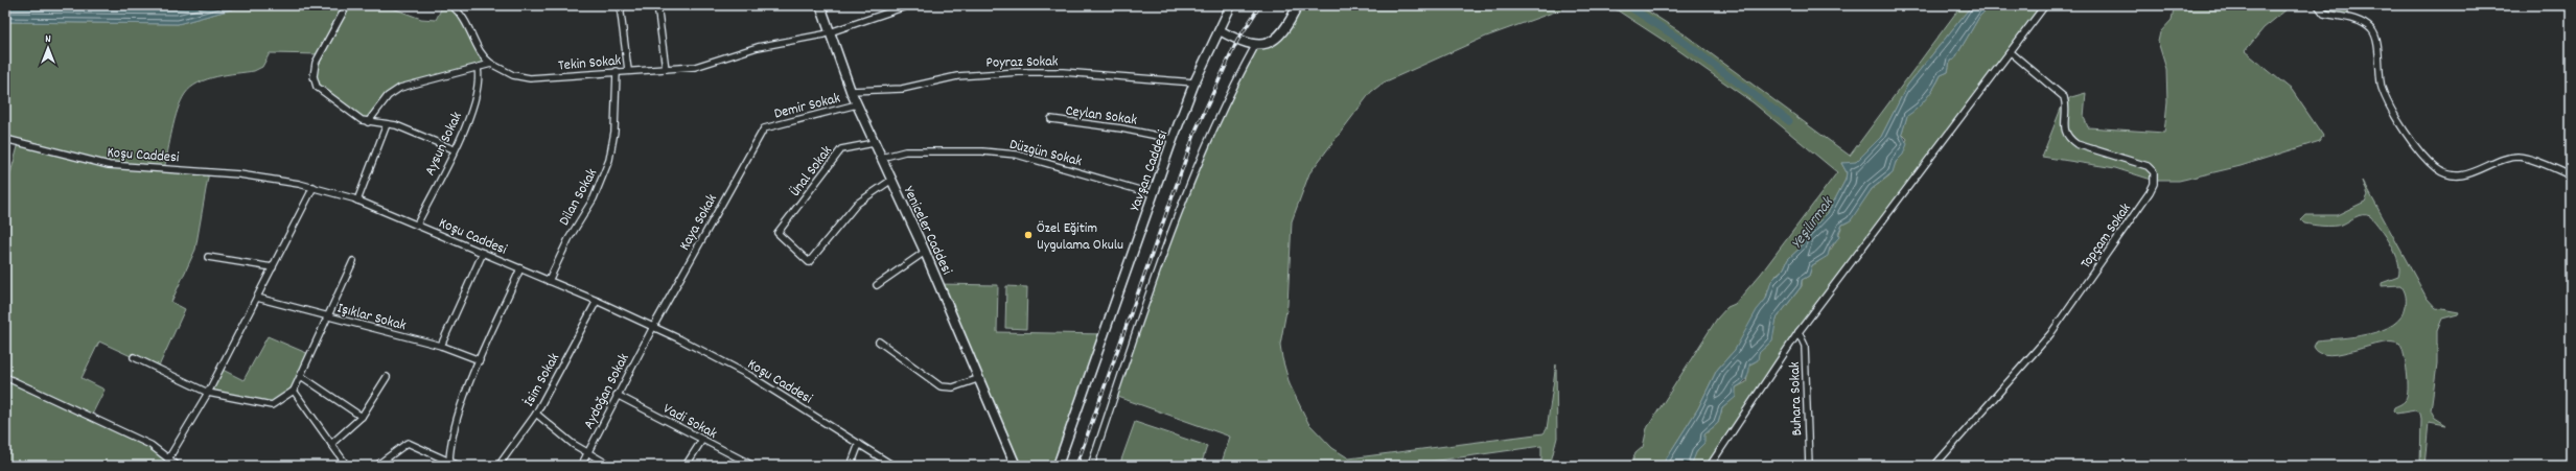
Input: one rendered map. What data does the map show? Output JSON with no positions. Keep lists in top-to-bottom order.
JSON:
{
  "streets": {
    "street": [
      "Poyraz Sokak",
      "Tekin Sokak",
      "Demir Sokak",
      "Ceylan Sokak",
      "Aysun Sokak",
      "Düzgün Sokak",
      "Koşu Caddesi",
      "Ünal Sokak",
      "Yavşan Caddesi",
      "Dilan Sokak",
      "Kaya Sokak",
      "Yeniceler Caddesi",
      "Topçam Sokak",
      "Işıklar Sokak",
      "İsim Sokak",
      "Aydoğan Sokak",
      "Buhara Sokak",
      "Vadi Sokak"
    ]
  },
  "crossings": [
    ["Poyraz Sokak", "Yavşan Caddesi"],
    ["Poyraz Sokak", "Yeniceler Caddesi"],
    ["Tekin Sokak", "Dilan Sokak"],
    ["Tekin Sokak", "Yeniceler Caddesi"],
    ["Demir Sokak", "Kaya Sokak"],
    ["Demir Sokak", "Yeniceler Caddesi"],
    ["Ceylan Sokak", "Yavşan Caddesi"],
    ["Aysun Sokak", "Koşu Caddesi"],
    ["Düzgün Sokak", "Yavşan Caddesi"],
    ["Düzgün Sokak", "Yeniceler Caddesi"],
    ["Koşu Caddesi", "Dilan Sokak"],
    ["Koşu Caddesi", "Kaya Sokak"],
    ["Koşu Caddesi", "İsim Sokak"],
    ["Koşu Caddesi", "Aydoğan Sokak"],
    ["Ünal Sokak", "Yeniceler Caddesi"],
    ["Kaya Sokak", "Aydoğan Sokak"],
    ["Aydoğan Sokak", "Vadi Sokak"]
  ],
  "water": ["Yeşilırmak"],
  "places": ["Özel Eğitim Uygulama Okulu"],
  "north": "top"
}
